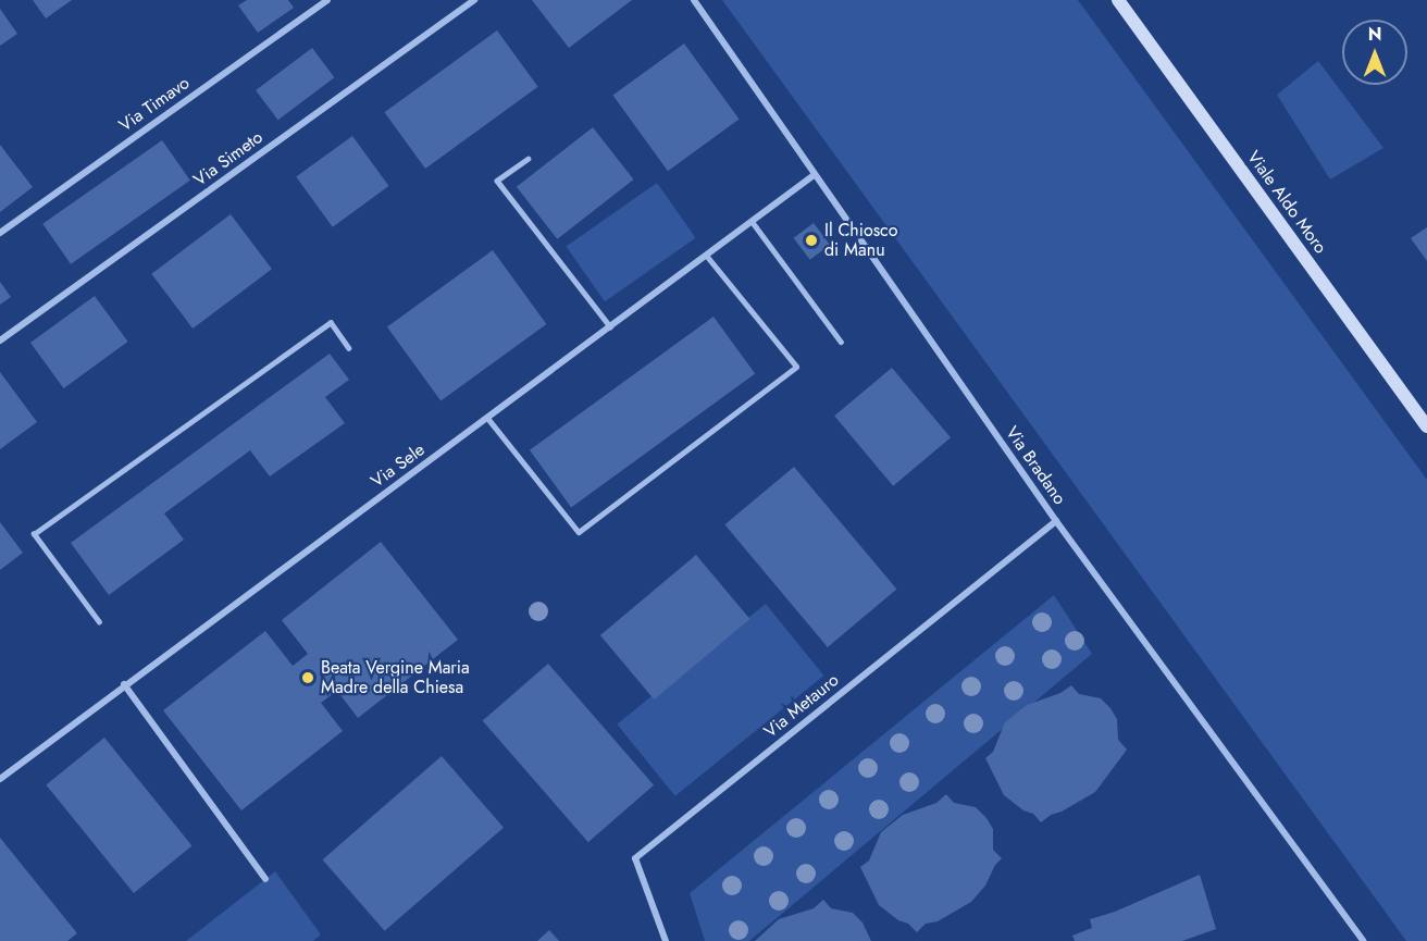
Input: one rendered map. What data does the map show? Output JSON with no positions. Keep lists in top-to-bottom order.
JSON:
{
  "streets": {
    "street": [
      "Via Timavo",
      "Via Simeto",
      "Viale Aldo Moro",
      "Via Sele",
      "Via Bradano",
      "Via Metauro"
    ]
  },
  "crossings": [
    ["Via Sele", "Via Bradano"],
    ["Via Bradano", "Via Metauro"]
  ],
  "places": ["Il Chiosco di Manu", "Beata Vergine Maria Madre della Chiesa"],
  "north": "top"
}
